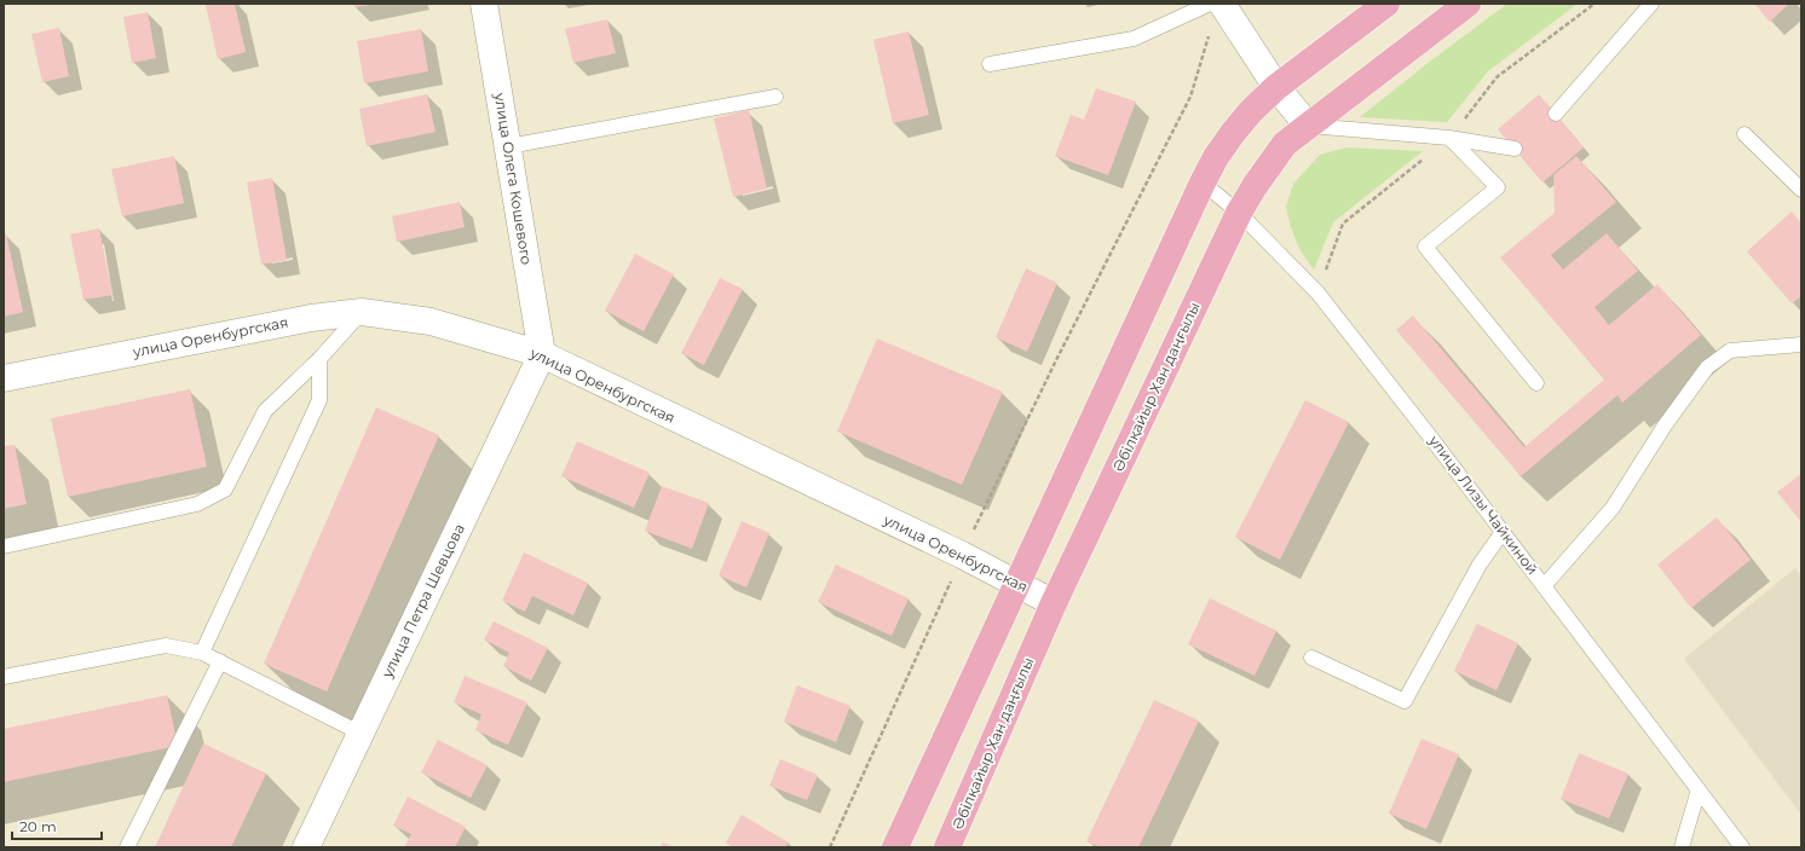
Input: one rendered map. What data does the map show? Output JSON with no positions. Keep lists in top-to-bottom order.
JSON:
{
  "streets": {
    "main road": ["Әбілқайыр Хан даңғылы"],
    "street": ["улица Олега Кошевого", "улица Оренбургская", "улица Петра Шевцова"],
    "lane": ["улица Лизы Чайкиной"]
  },
  "crossings": [
    ["улица Олега Кошевого", "улица Оренбургская"],
    ["улица Олега Кошевого", "улица Петра Шевцова"],
    ["улица Оренбургская", "Әбілқайыр Хан даңғылы"],
    ["улица Оренбургская", "улица Петра Шевцова"],
    ["Әбілқайыр Хан даңғылы", "улица Лизы Чайкиной"]
  ],
  "scale_bar": "20 m"
}
